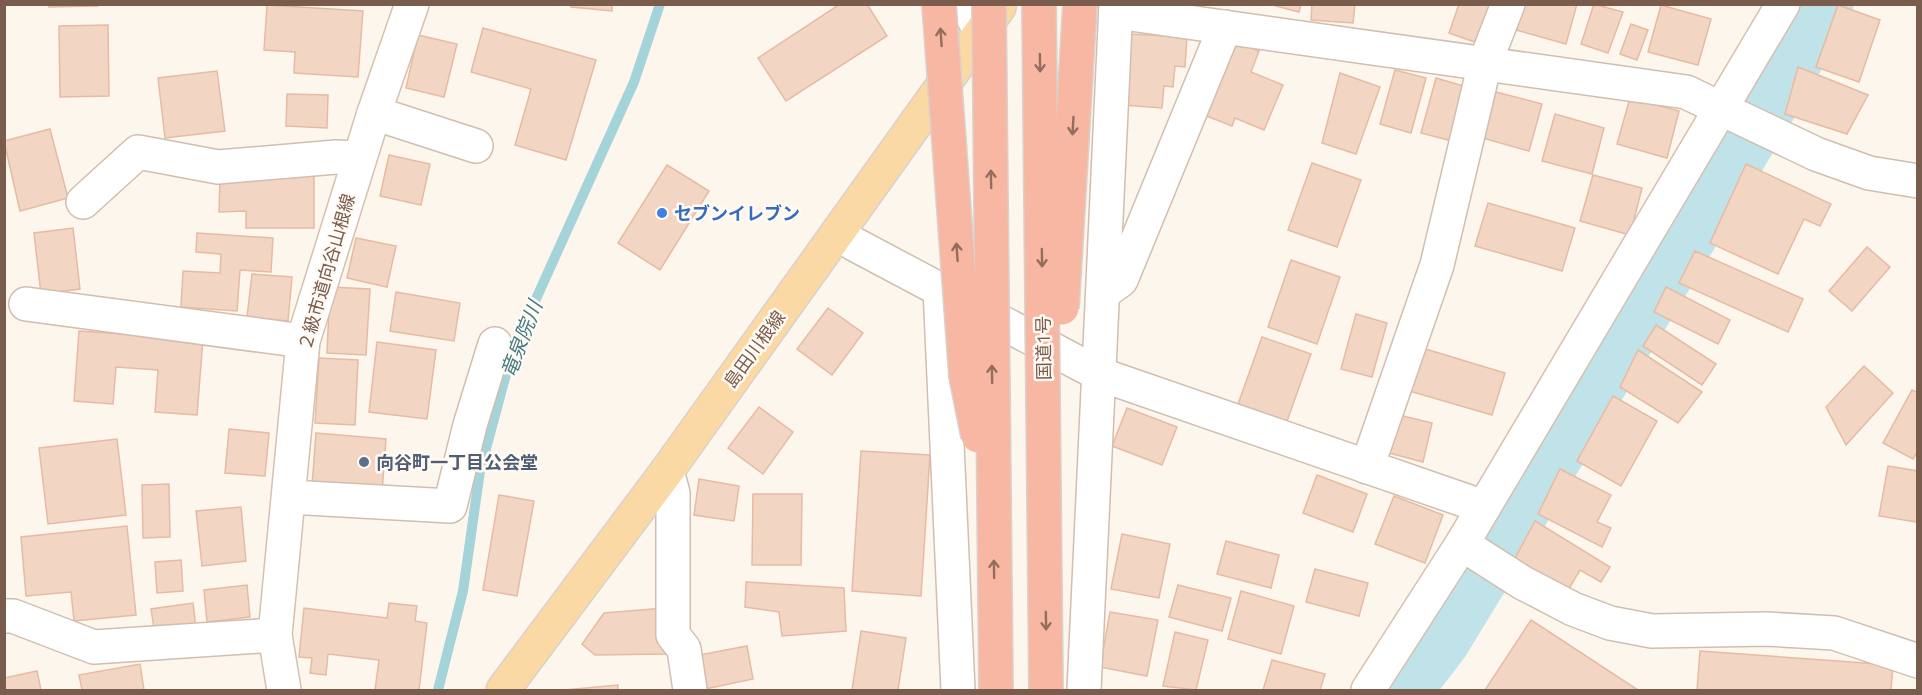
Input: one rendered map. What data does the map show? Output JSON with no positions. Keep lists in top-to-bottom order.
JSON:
{
  "streets": {
    "highway": ["国道1号"],
    "main road": ["島田川根線"],
    "street": ["２級市道向谷山根線"]
  },
  "water": ["竜泉院川"],
  "places": ["セブンイレブン", "向谷町一丁目公会堂"]
}
